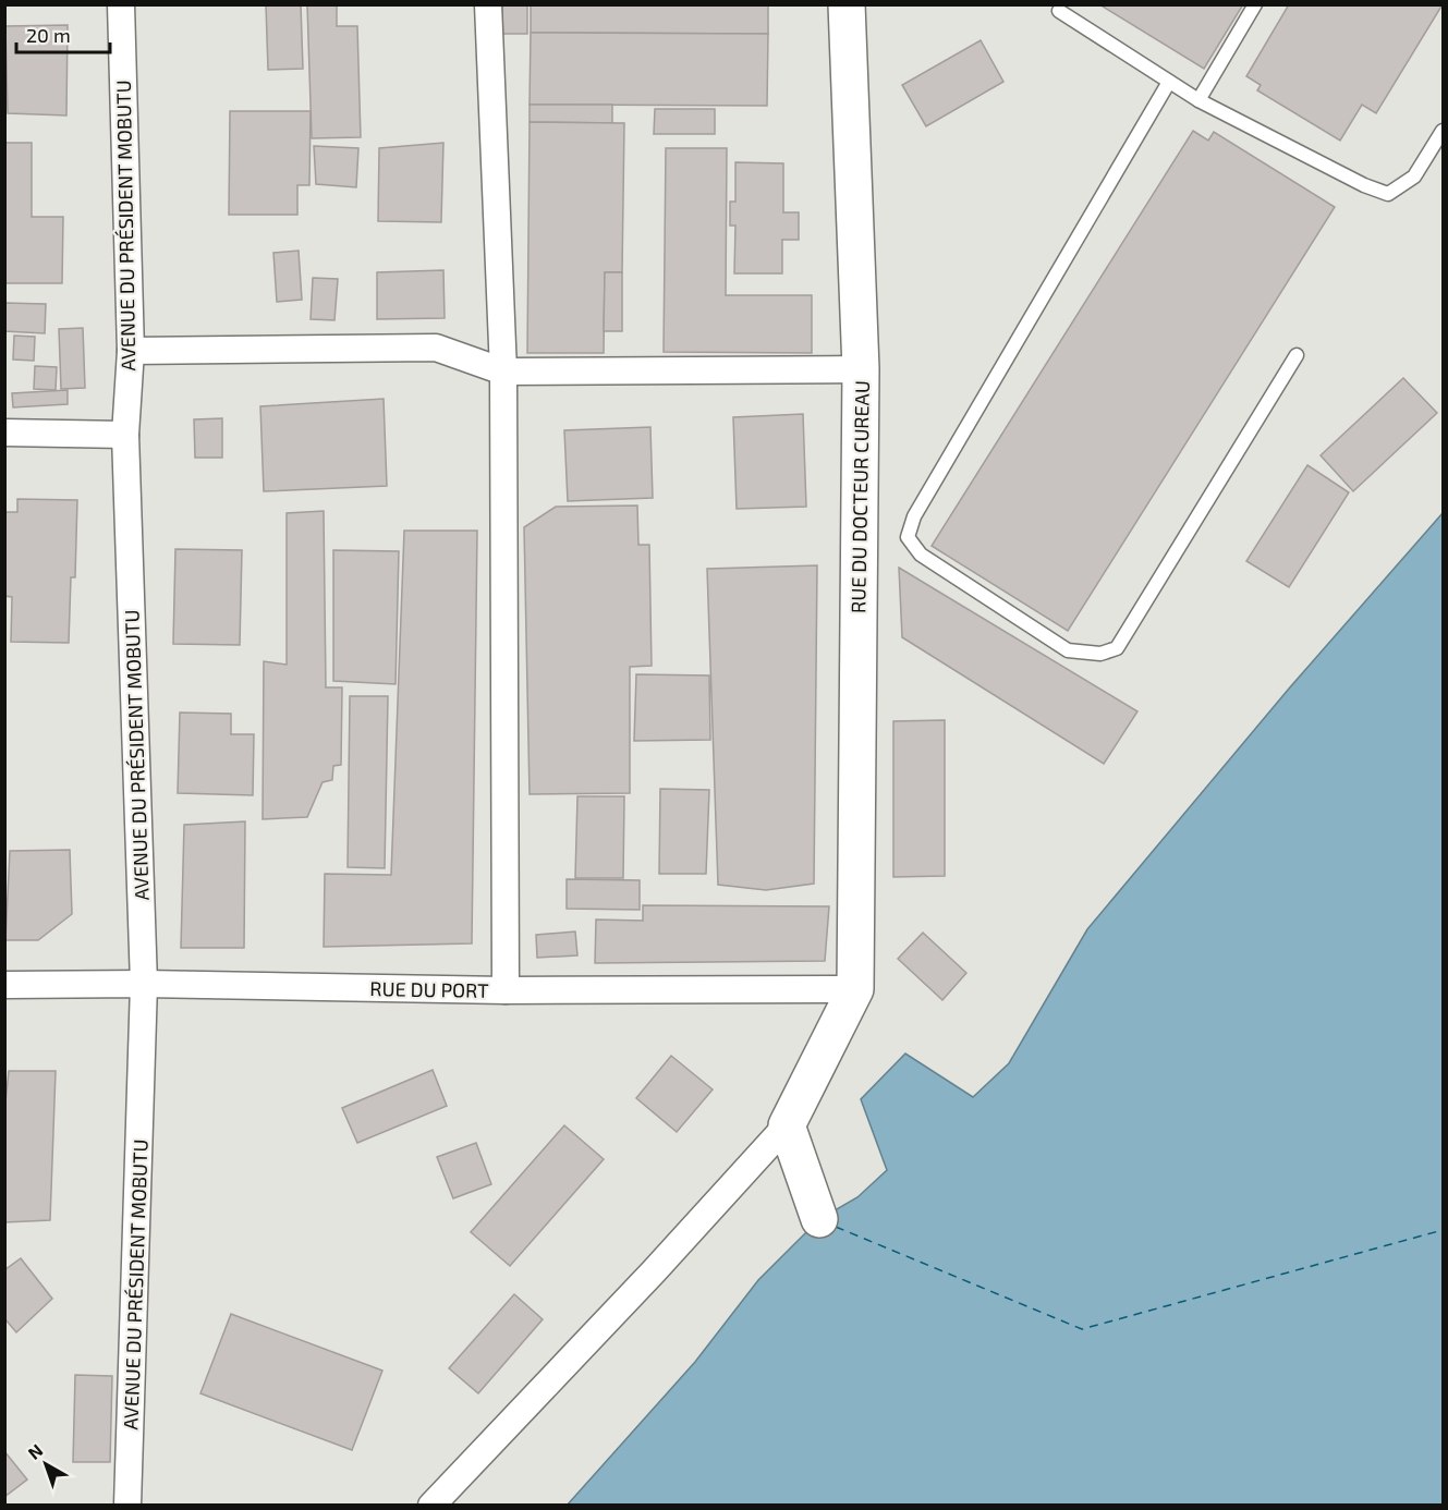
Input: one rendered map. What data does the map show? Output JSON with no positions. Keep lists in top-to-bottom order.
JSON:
{
  "streets": {
    "main road": ["RUE DU DOCTEUR CUREAU"],
    "street": ["AVENUE DU PRÉSIDENT MOBUTU", "RUE DU PORT"]
  },
  "crossings": [
    ["AVENUE DU PRÉSIDENT MOBUTU", "RUE DU PORT"],
    ["RUE DU DOCTEUR CUREAU", "RUE DU PORT"]
  ],
  "scale_bar": "20 m",
  "north": "top left"
}
